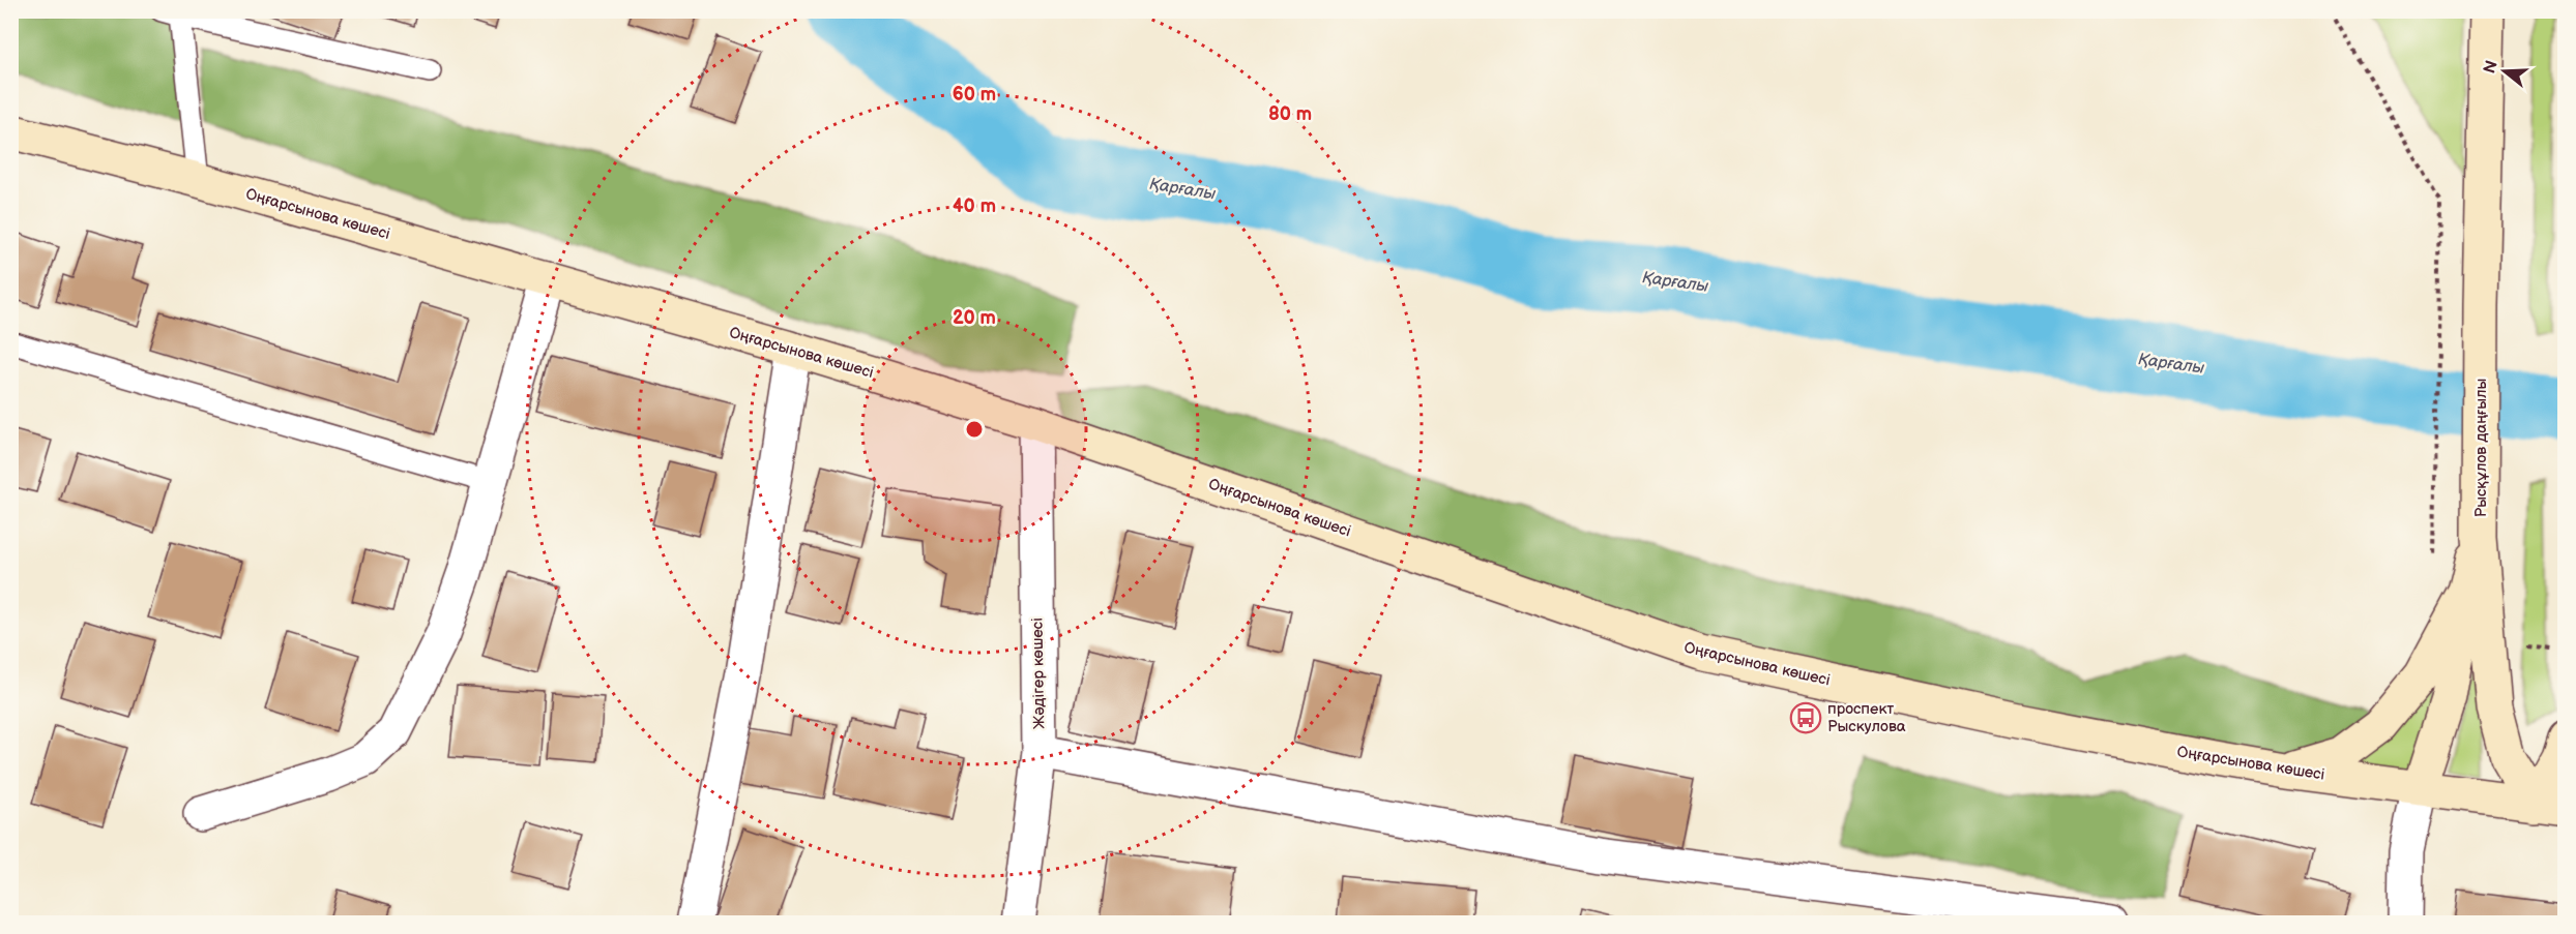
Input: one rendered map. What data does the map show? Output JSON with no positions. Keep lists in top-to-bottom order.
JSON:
{
  "streets": {
    "main road": ["Оңғарсынова көшесі", "Рысқұлов даңғылы"],
    "street": ["Жәдігер көшесі"]
  },
  "crossings": [
    ["Оңғарсынова көшесі", "Рысқұлов даңғылы"],
    ["Оңғарсынова көшесі", "Жәдігер көшесі"]
  ],
  "water": ["Қарғалы"],
  "places": {
    "bus stop": ["проспект Рыскулова"]
  },
  "north": "left",
  "rings": [
    "60 m",
    "80 m",
    "40 m",
    "20 m"
  ]
}
